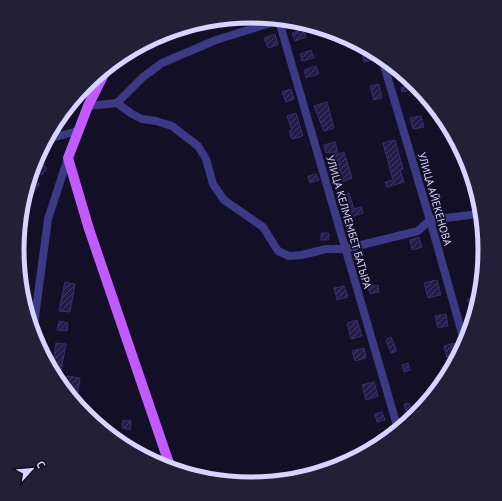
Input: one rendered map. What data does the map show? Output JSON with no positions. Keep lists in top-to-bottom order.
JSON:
{
  "streets": {
    "street": ["УЛИЦА АЙЕКЕНОВА", "УЛИЦА КЕЛМЕМБЕТ БАТЫРА"]
  },
  "north": "top right"
}
